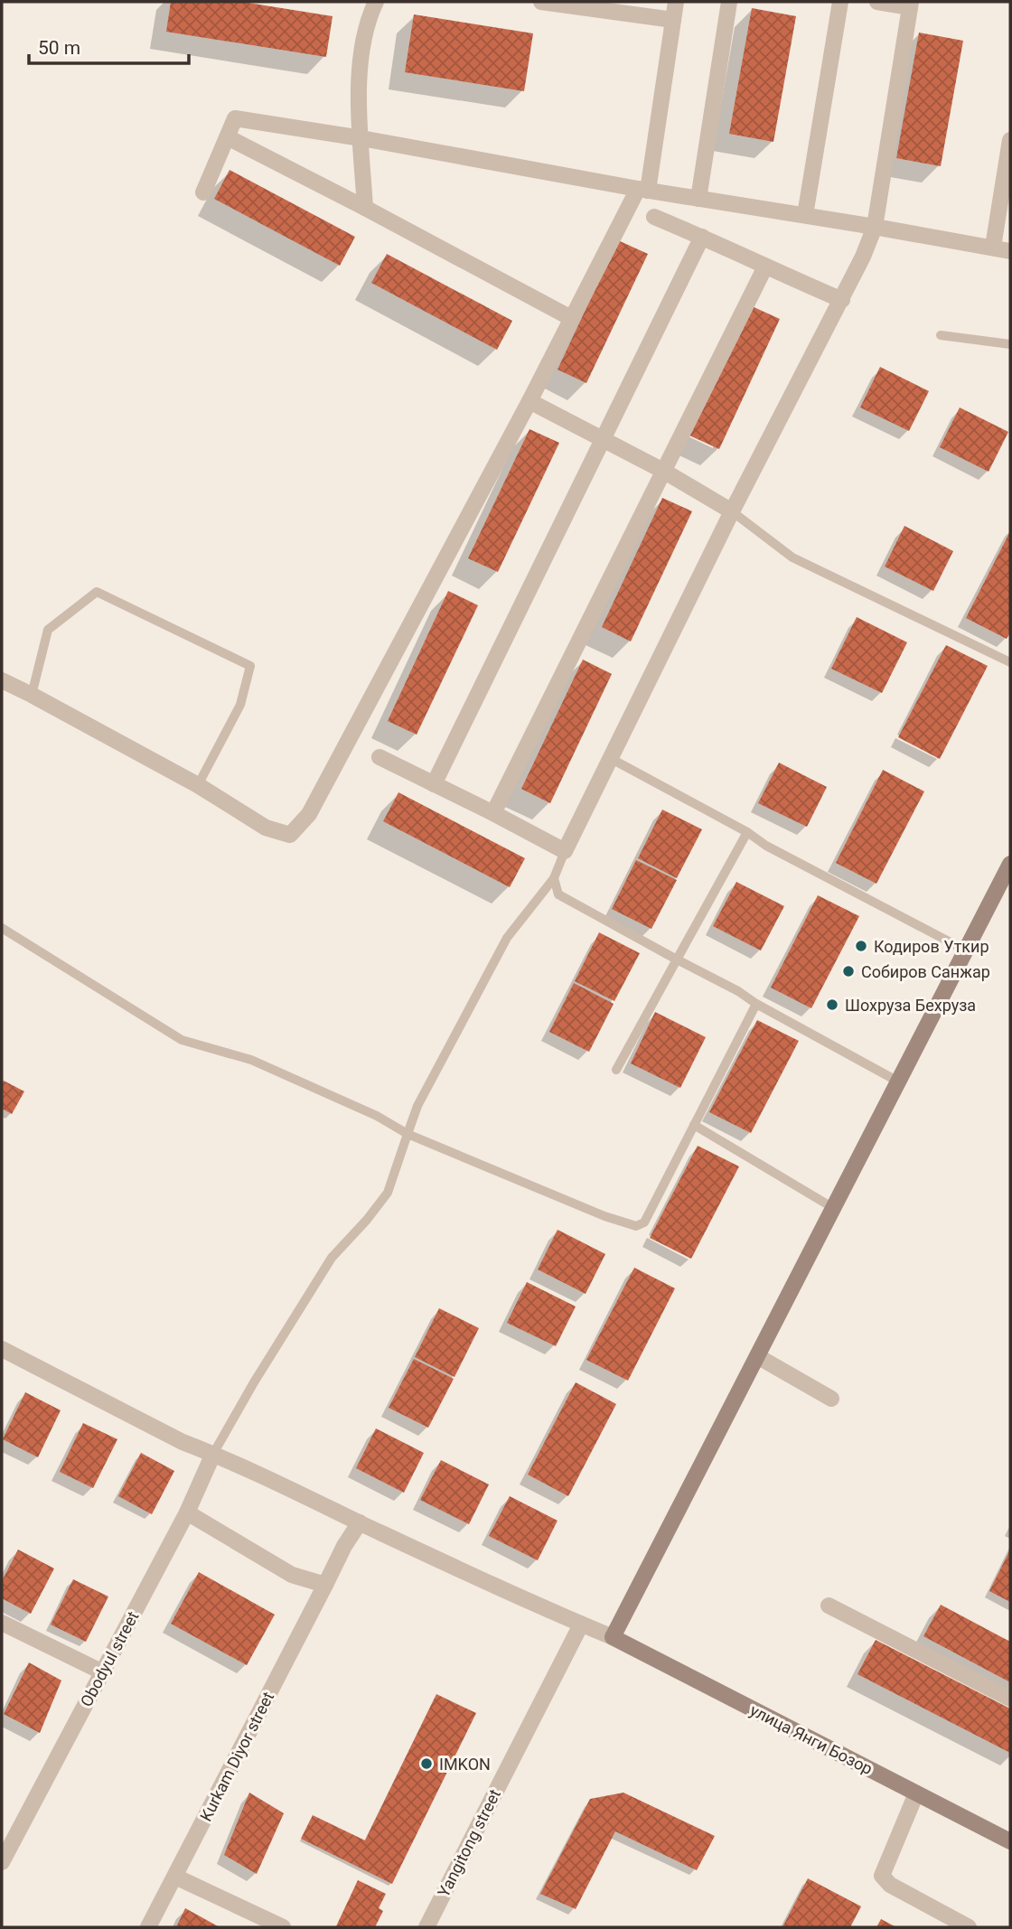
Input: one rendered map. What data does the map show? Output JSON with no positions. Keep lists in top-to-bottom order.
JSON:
{
  "streets": {
    "street": [
      "Obodyul street",
      "улица Янги Бозор",
      "Kurkam Diyor street",
      "Yangitong street"
    ]
  },
  "places": [
    "Кодиров Уткир",
    "Собиров Санжар",
    "Шохруза Бехруза",
    "IMKON"
  ],
  "scale_bar": "50 m"
}
